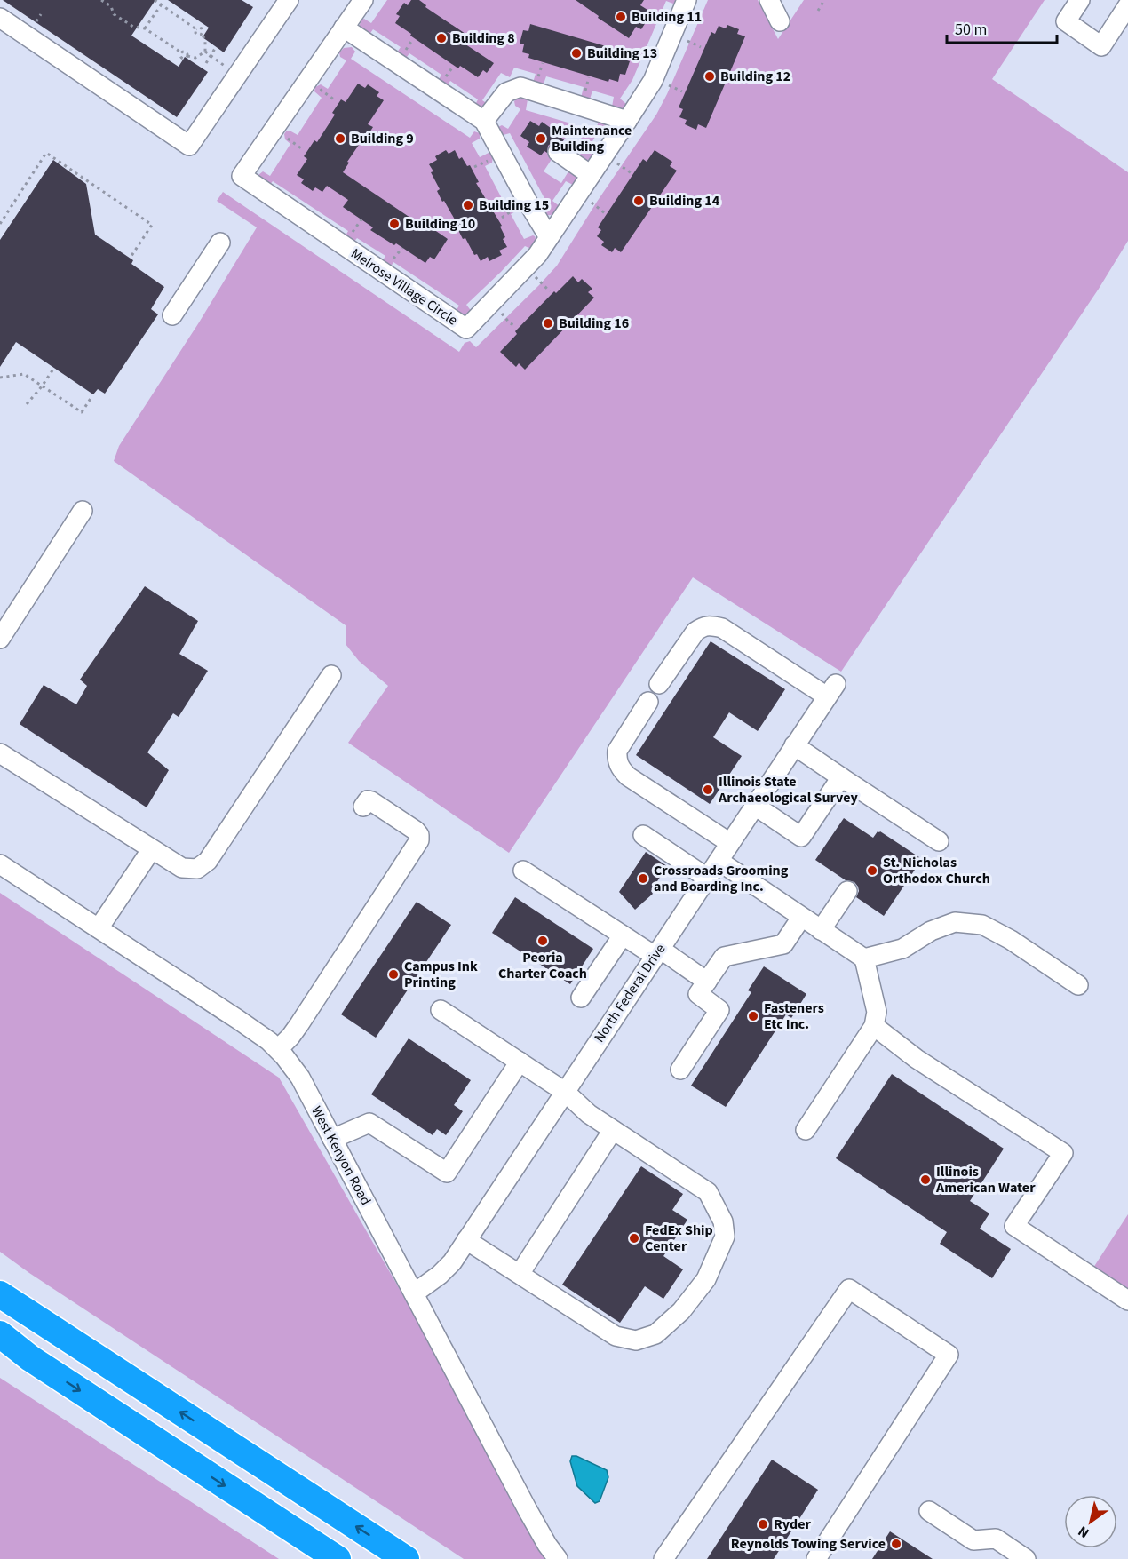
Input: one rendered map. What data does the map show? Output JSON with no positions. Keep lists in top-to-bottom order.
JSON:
{
  "streets": {
    "street": ["Melrose Village Circle", "North Federal Drive", "West Kenyon Road"]
  },
  "crossings": [
    ["North Federal Drive", "West Kenyon Road"]
  ],
  "places": [
    "Building 11",
    "Building 8",
    "Building 13",
    "Building 12",
    "Building 9",
    "Maintenance Building",
    "Building 14",
    "Building 15",
    "Building 10",
    "Building 16",
    "Illinois State Archaeological Survey",
    "St. Nicholas Orthodox Church",
    "Crossroads Grooming and Boarding Inc.",
    "Peoria Charter Coach",
    "Campus Ink Printing",
    "Fasteners Etc Inc.",
    "Illinois American Water",
    "FedEx Ship Center",
    "Ryder",
    "Reynolds Towing Service"
  ],
  "scale_bar": "50 m",
  "north": "bottom left"
}
